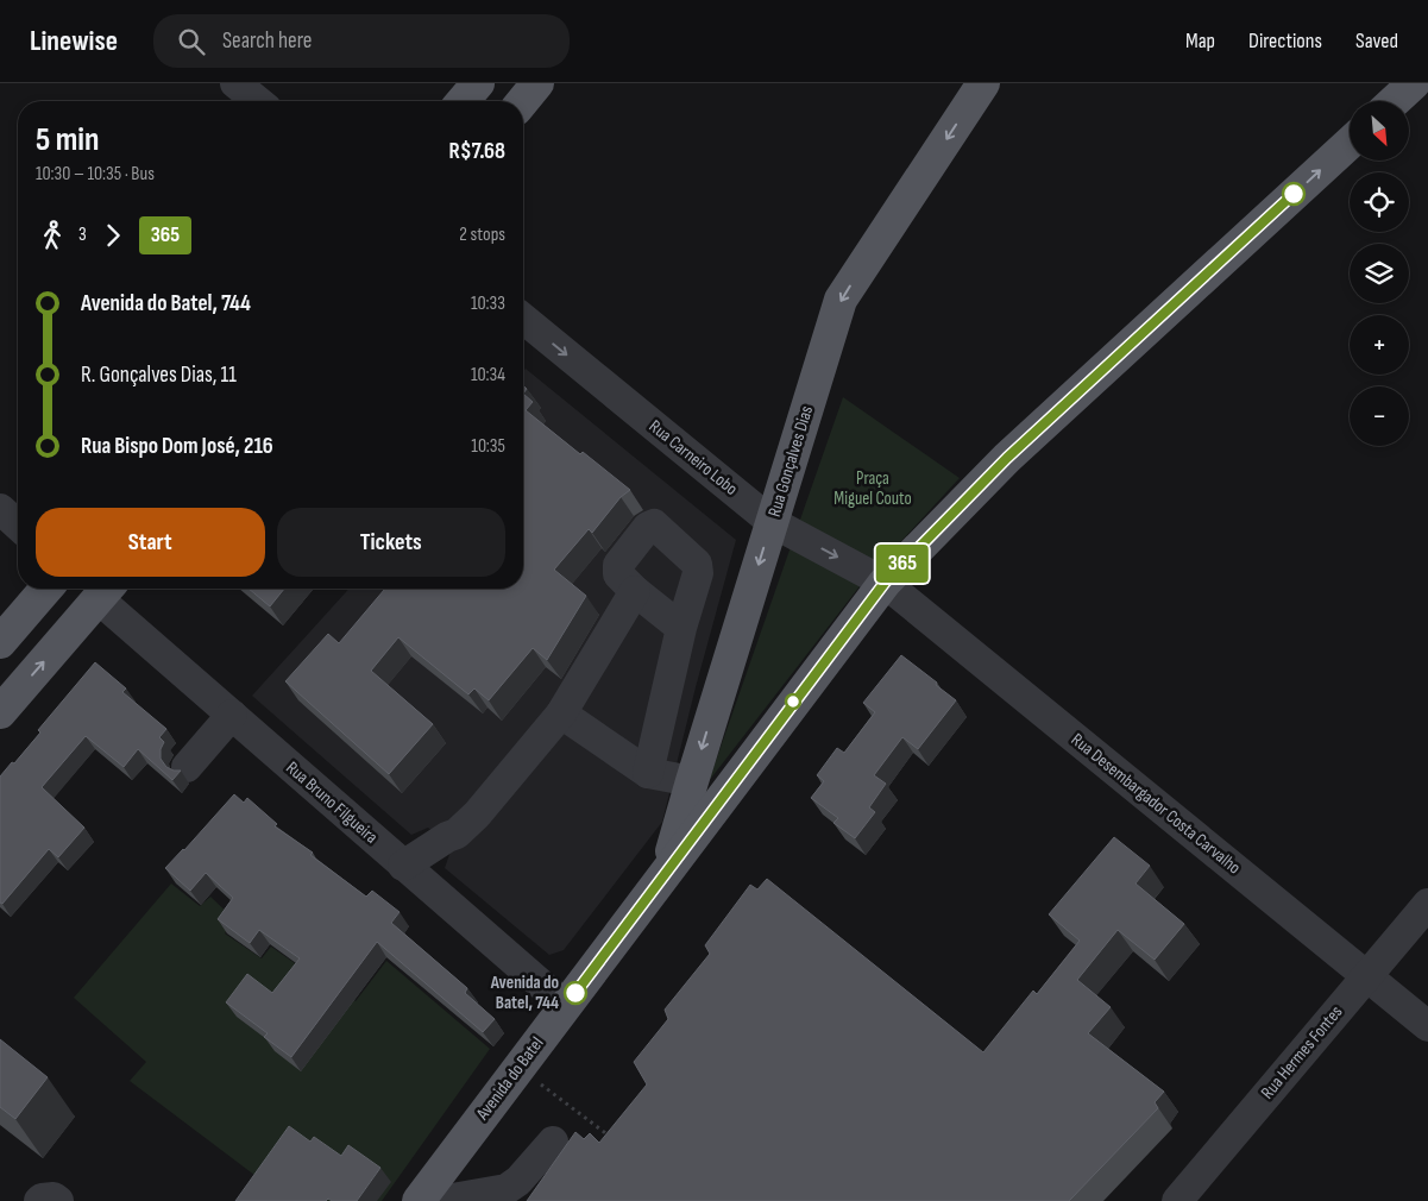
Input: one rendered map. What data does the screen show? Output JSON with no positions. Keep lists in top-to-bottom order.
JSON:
{
  "streets": {
    "main road": ["Rua Gonçalves Dias", "Avenida do Batel"],
    "street": [
      "Rua Carneiro Lobo",
      "Rua Bruno Filgueira",
      "Rua Desembargador Costa Carvalho",
      "Rua Hermes Fontes"
    ]
  },
  "crossings": [
    ["Rua Carneiro Lobo", "Rua Gonçalves Dias"],
    ["Rua Carneiro Lobo", "Rua Desembargador Costa Carvalho"],
    ["Rua Carneiro Lobo", "Avenida do Batel"],
    ["Rua Gonçalves Dias", "Avenida do Batel"],
    ["Rua Bruno Filgueira", "Avenida do Batel"],
    ["Rua Desembargador Costa Carvalho", "Rua Hermes Fontes"],
    ["Rua Desembargador Costa Carvalho", "Avenida do Batel"]
  ],
  "one_way": ["Rua Gonçalves Dias", "Avenida do Batel"],
  "parks": ["Praça Miguel Couto"],
  "places": ["Avenida do Batel, 744"],
  "lines": ["bus line 365"],
  "north": "bottom right",
  "page": {
    "header": "Linewise",
    "search": "Search here",
    "nav": ["Map", "Directions", "Saved"],
    "on_map": "365",
    "map_buttons": ["+", "−"],
    "heading": ["5 min", "10:30 – 10:35 · Bus", "R$7.68"],
    "legs": ["3", "365", "2 stops"],
    "list": [
      {
        "name": "Avenida do Batel, 744",
        "value": "10:33"
      },
      {
        "name": "R. Gonçalves Dias, 11",
        "value": "10:34"
      },
      {
        "name": "Rua Bispo Dom José, 216",
        "value": "10:35"
      }
    ],
    "buttons": ["Start", "Tickets"]
  }
}
